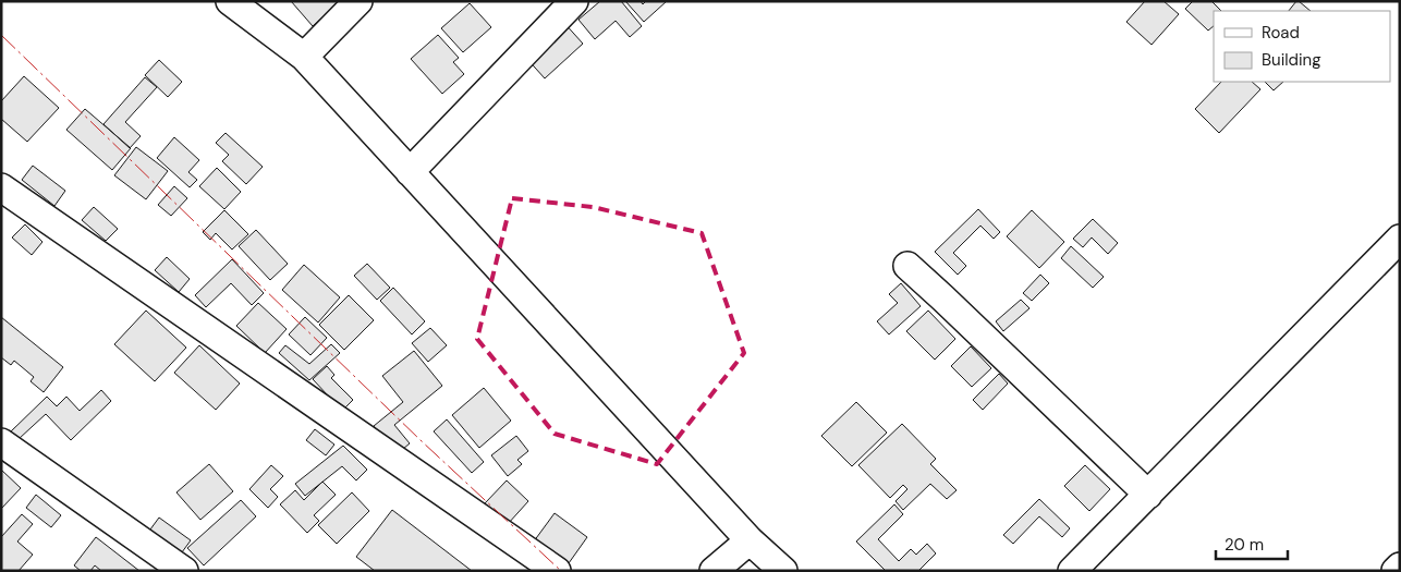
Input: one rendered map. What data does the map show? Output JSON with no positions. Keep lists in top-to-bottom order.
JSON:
{
  "legend": ["Road", "Building"],
  "scale_bar": "20 m"
}
